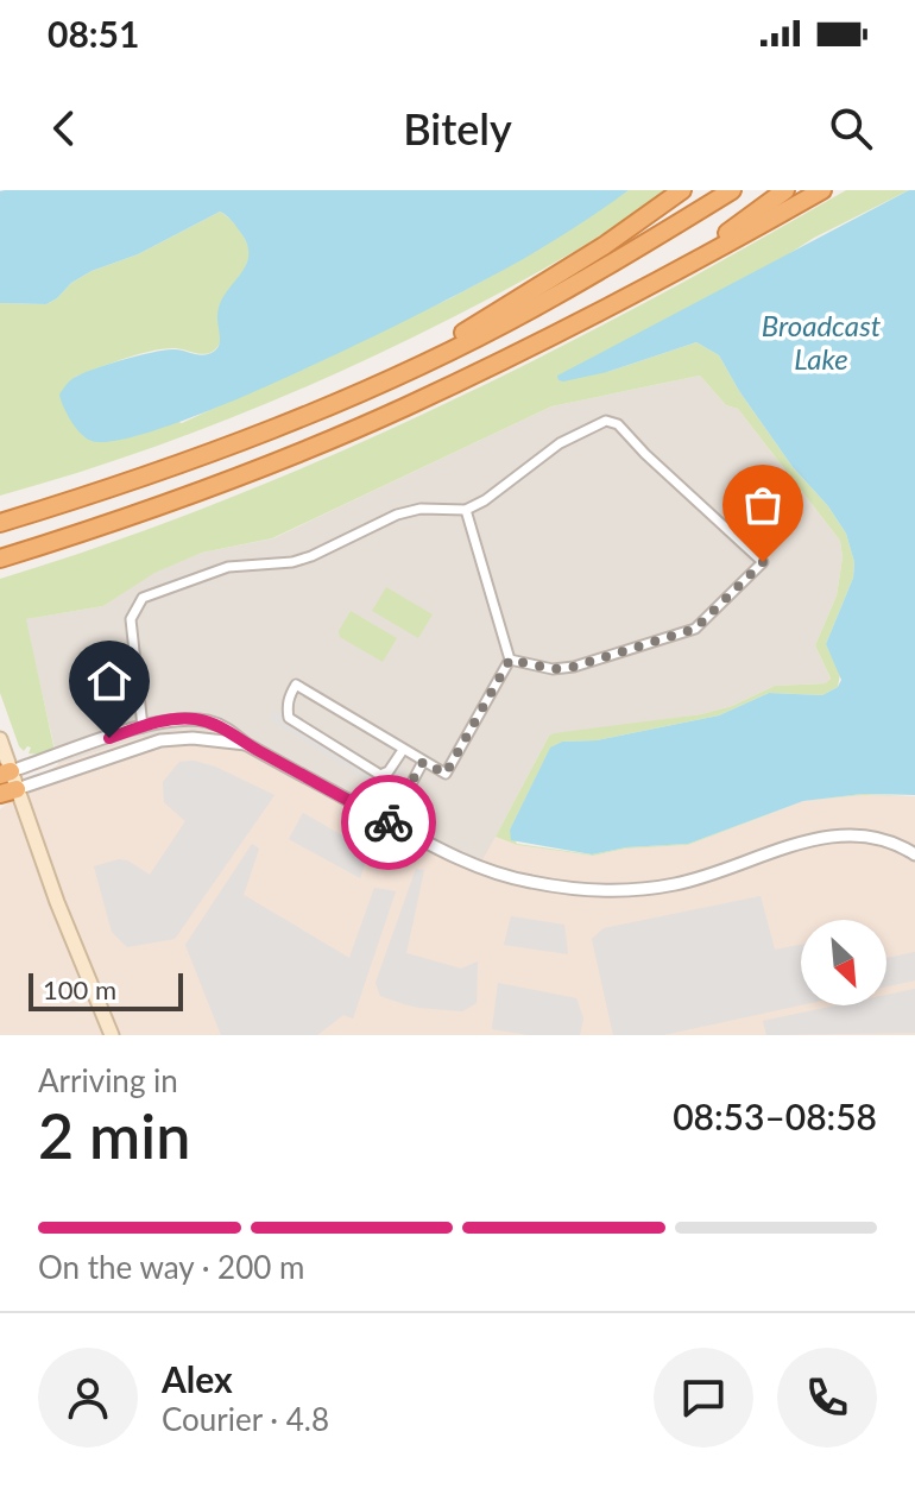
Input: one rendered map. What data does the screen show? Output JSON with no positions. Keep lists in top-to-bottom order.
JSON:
{
  "water": ["Broadcast Lake"],
  "scale_bar": "100 m",
  "north": "bottom right",
  "page": {
    "status": "08:51",
    "header": "Bitely",
    "scale": "100 m",
    "heading": ["2 min", "Arriving in", "08:53–08:58"],
    "panel": ["Alex", "Courier · 4.8"],
    "bar": "On the way · 200 m"
  }
}
